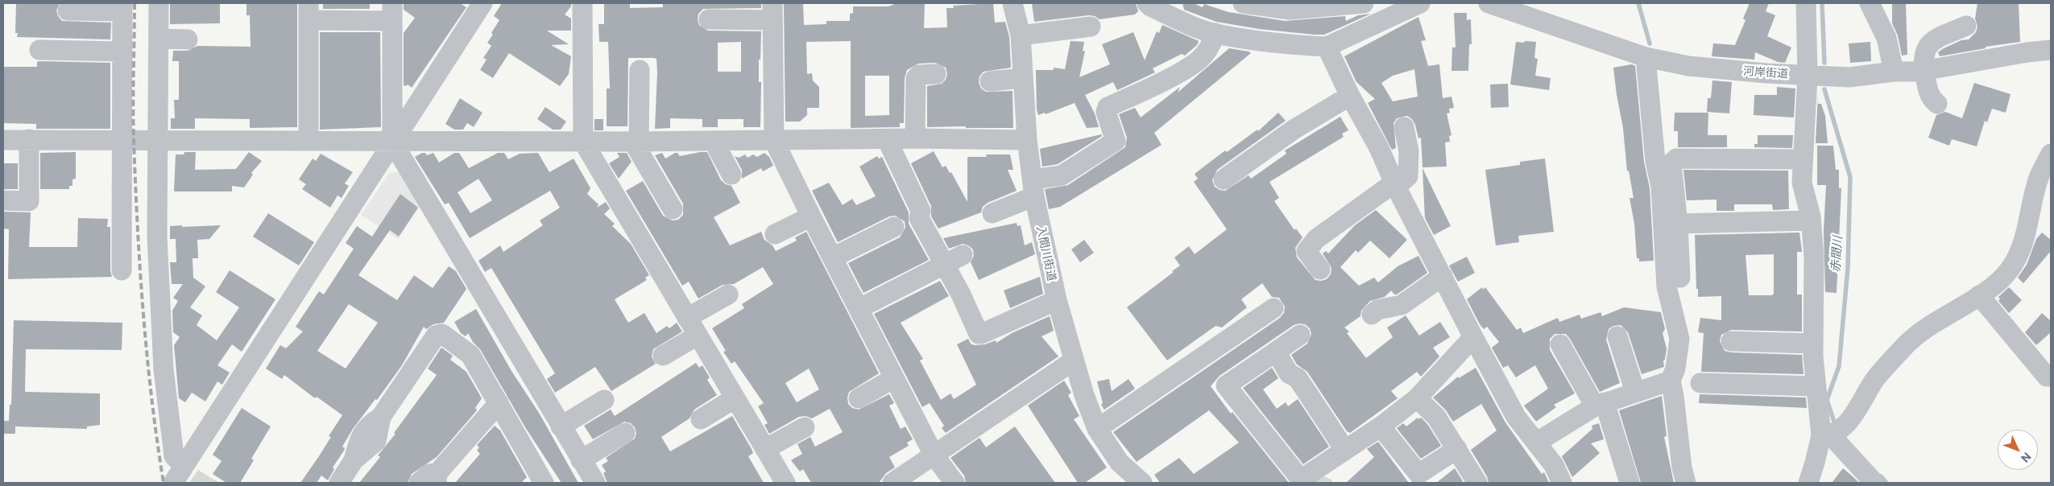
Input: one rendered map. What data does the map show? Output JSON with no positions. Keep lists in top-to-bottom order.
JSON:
{
  "streets": {
    "street": ["河岸街道", "入間川街道"]
  },
  "water": ["赤間川"],
  "north": "bottom right"
}
